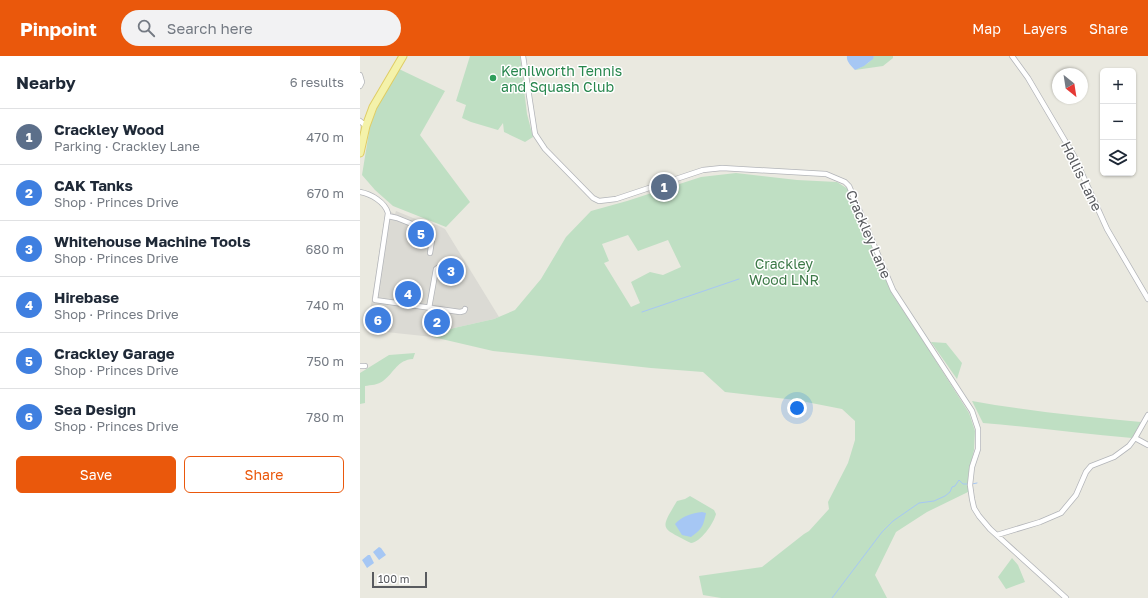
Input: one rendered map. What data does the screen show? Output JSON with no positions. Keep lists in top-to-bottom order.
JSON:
{
  "streets": {
    "street": ["Hollis Lane", "Crackley Lane"]
  },
  "parks": ["Crackley Wood LNR"],
  "places": ["Kenilworth Tennis and Squash Club"],
  "scale_bar": "100 m",
  "north": "bottom right",
  "page": {
    "header": "Pinpoint",
    "search": "Search here",
    "nav": ["Map", "Layers", "Share"],
    "heading": ["Nearby", "6 results"],
    "map_buttons": ["+", "−"],
    "list": [
      {
        "mark": "1",
        "name": "Crackley Wood",
        "note": "Parking · Crackley Lane",
        "value": "470 m"
      },
      {
        "mark": "2",
        "name": "CAK Tanks",
        "note": "Shop · Princes Drive",
        "value": "670 m"
      },
      {
        "mark": "3",
        "name": "Whitehouse Machine Tools",
        "note": "Shop · Princes Drive",
        "value": "680 m"
      },
      {
        "mark": "4",
        "name": "Hirebase",
        "note": "Shop · Princes Drive",
        "value": "740 m"
      },
      {
        "mark": "5",
        "name": "Crackley Garage",
        "note": "Shop · Princes Drive",
        "value": "750 m"
      },
      {
        "mark": "6",
        "name": "Sea Design",
        "note": "Shop · Princes Drive",
        "value": "780 m"
      }
    ],
    "pins": [
      "1",
      "5",
      "3",
      "4",
      "6",
      "2"
    ],
    "buttons": ["Save", "Share"],
    "scale": "100 m"
  }
}
